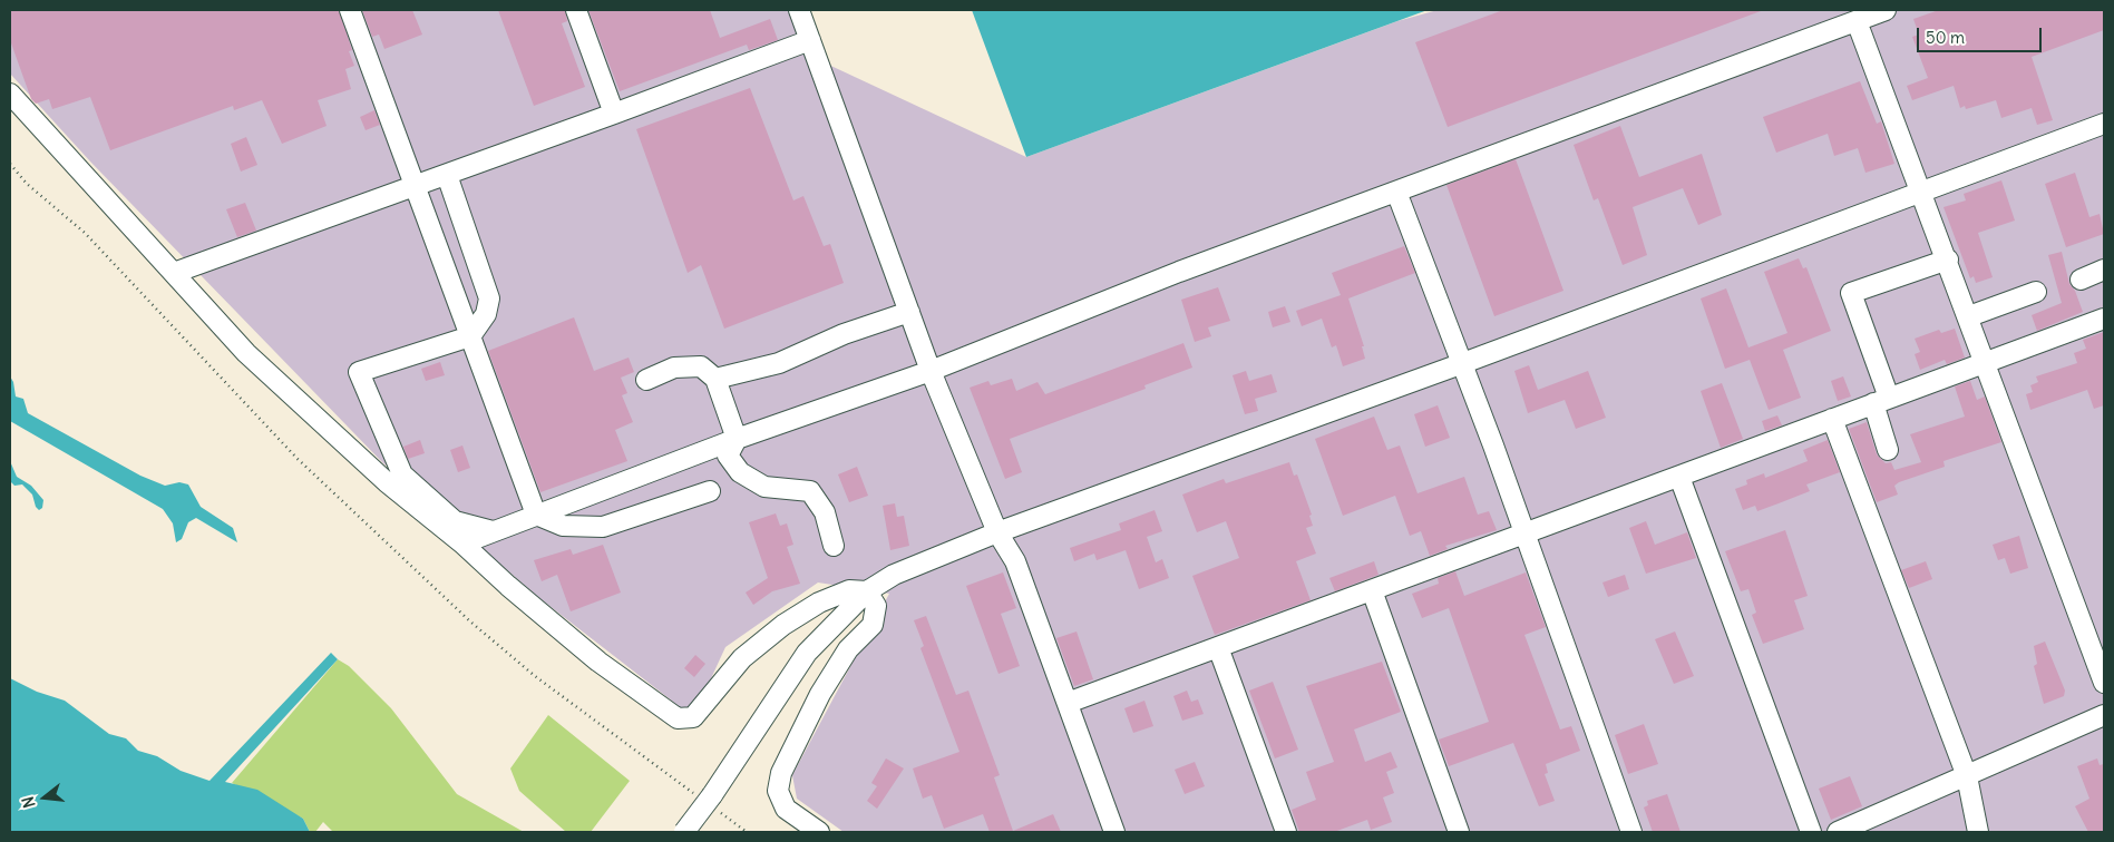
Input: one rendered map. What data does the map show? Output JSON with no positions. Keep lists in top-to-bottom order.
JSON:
{
  "scale_bar": "50 m",
  "north": "left"
}
